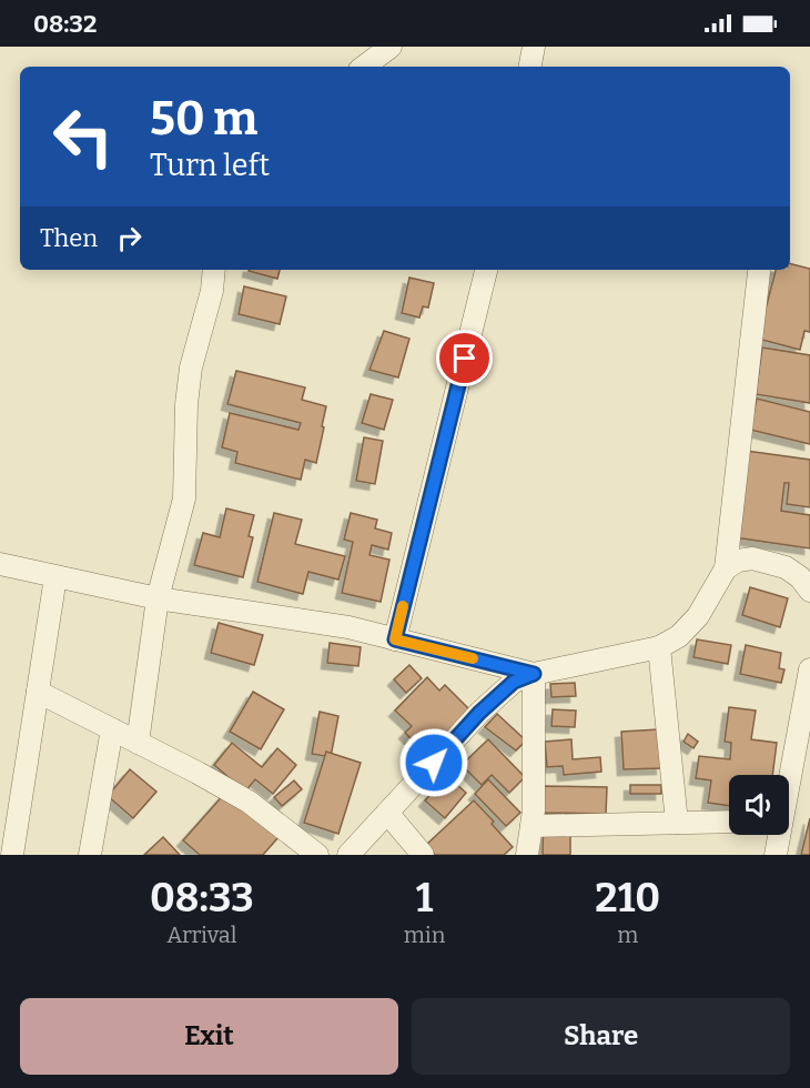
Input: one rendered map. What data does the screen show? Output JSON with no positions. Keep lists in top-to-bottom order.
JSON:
{
  "page": {
    "status": "08:32",
    "turn": ["50 m", "Turn left"],
    "then": "Then",
    "eta": [
      "08:33",
      "Arrival",
      "1",
      "min",
      "210",
      "m"
    ],
    "buttons": ["Exit", "Share"]
  }
}
